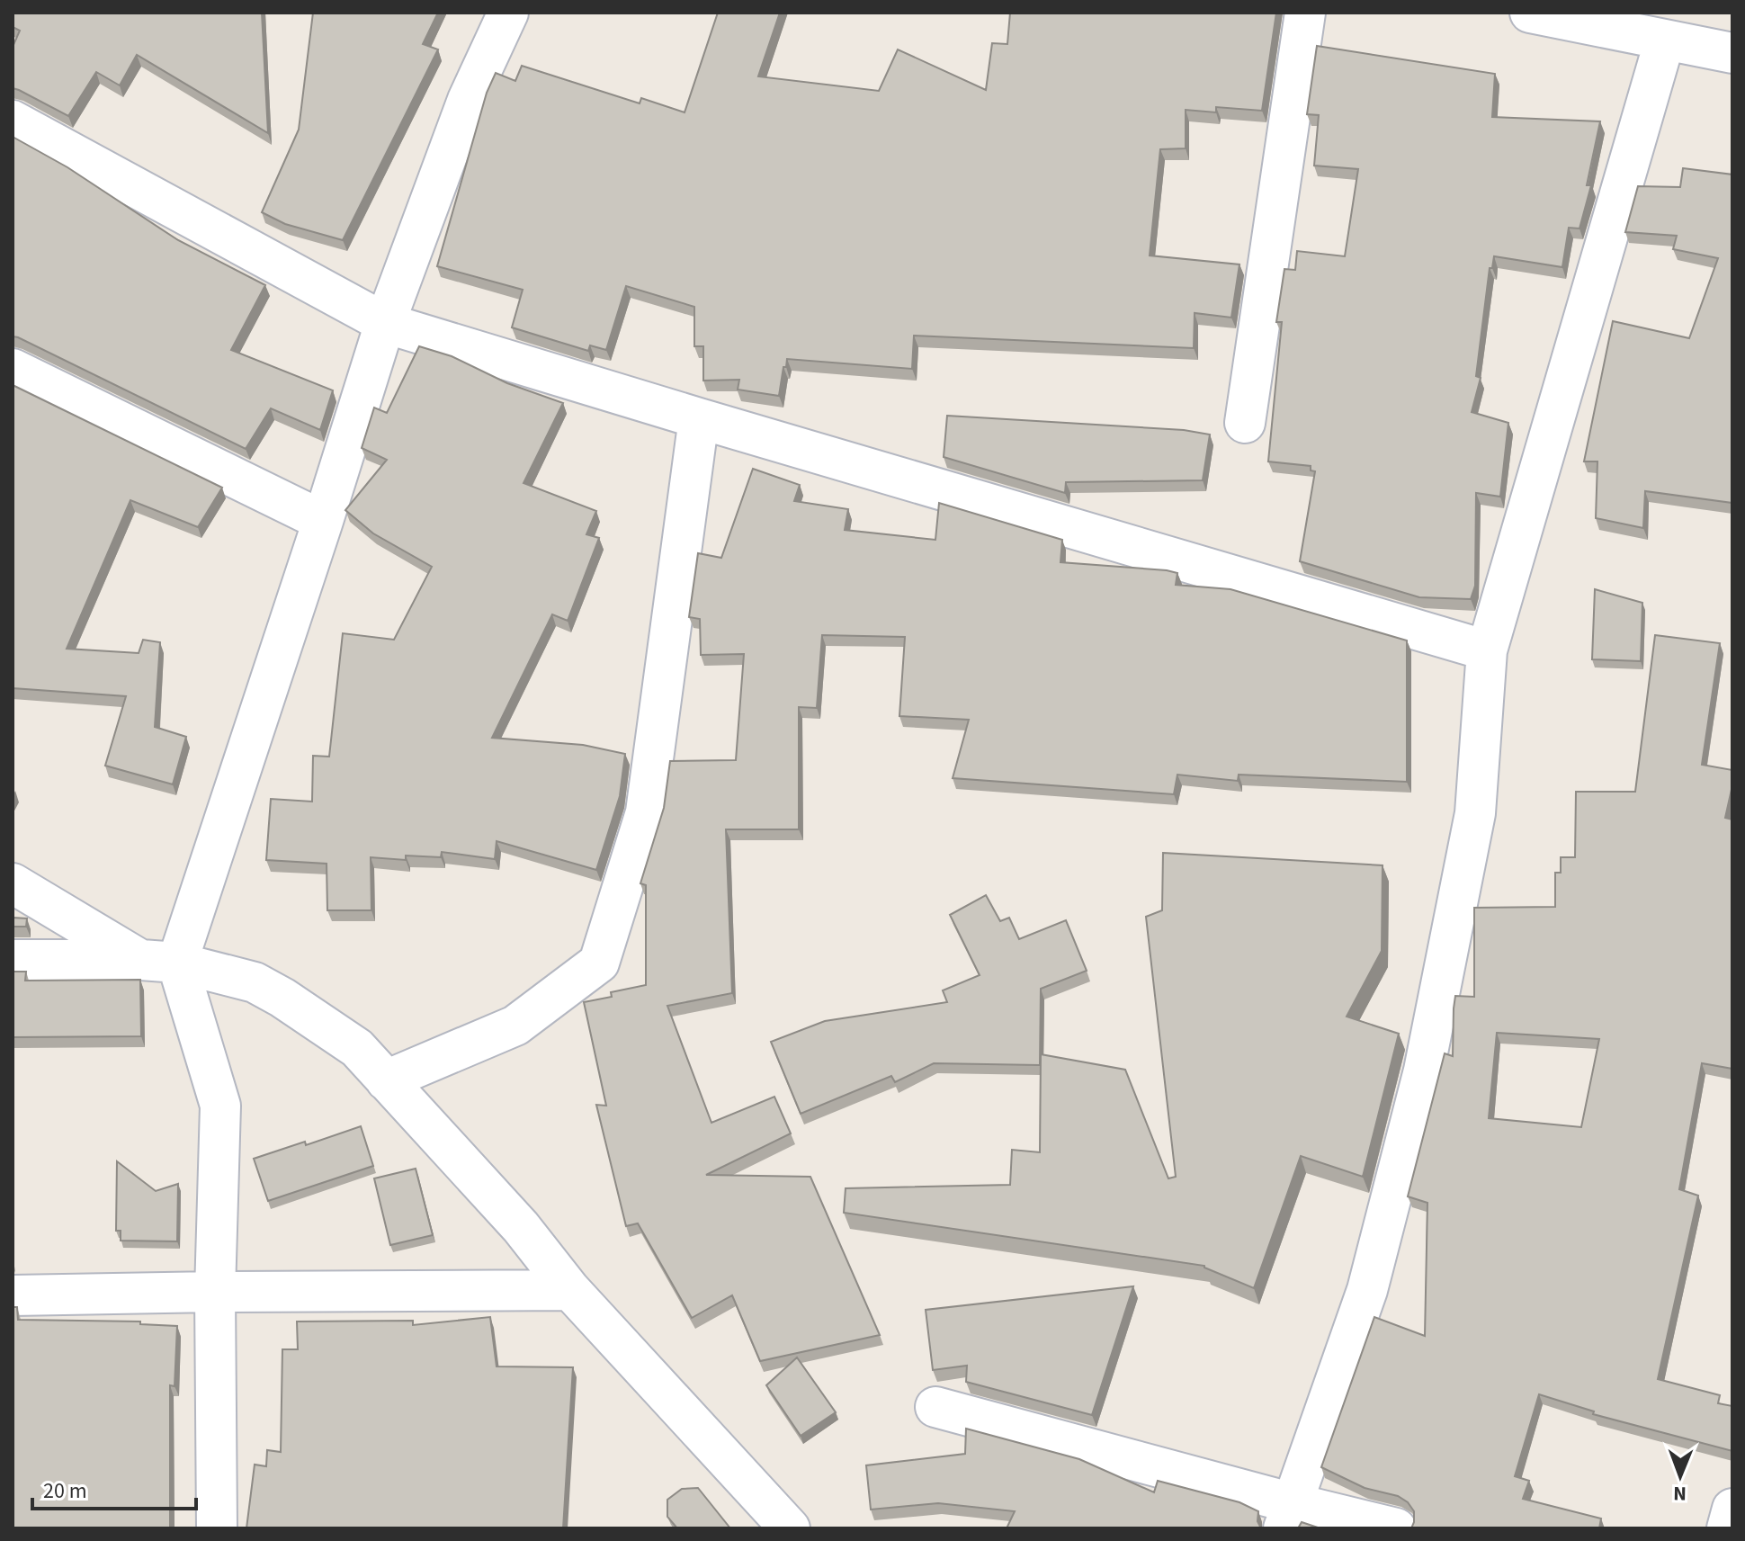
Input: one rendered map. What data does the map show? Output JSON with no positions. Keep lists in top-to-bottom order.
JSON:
{
  "scale_bar": "20 m",
  "north": "bottom"
}
